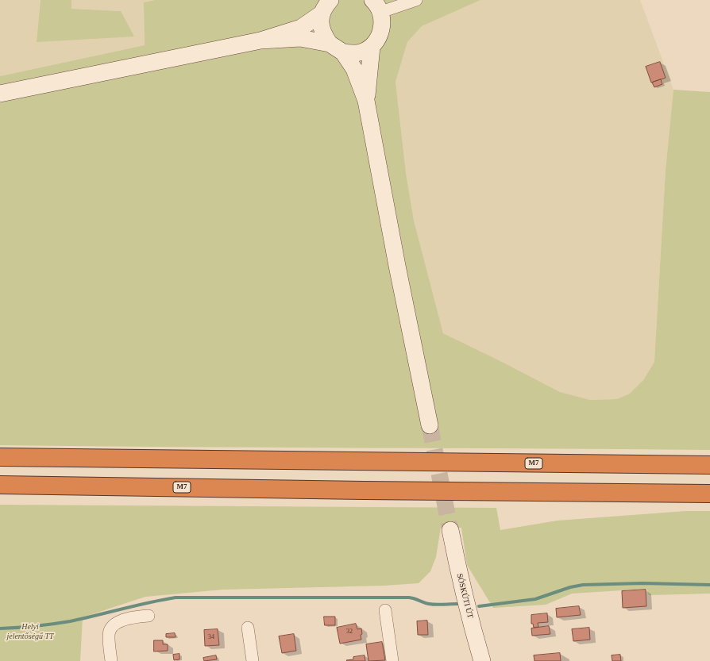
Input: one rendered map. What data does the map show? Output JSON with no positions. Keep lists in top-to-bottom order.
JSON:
{
  "streets": {
    "highway": ["M7"],
    "main road": ["SÓSKÚTI ÚT"]
  },
  "parks": ["Helyi jelentőségű TT"],
  "house_numbers": ["32", "34"]
}
